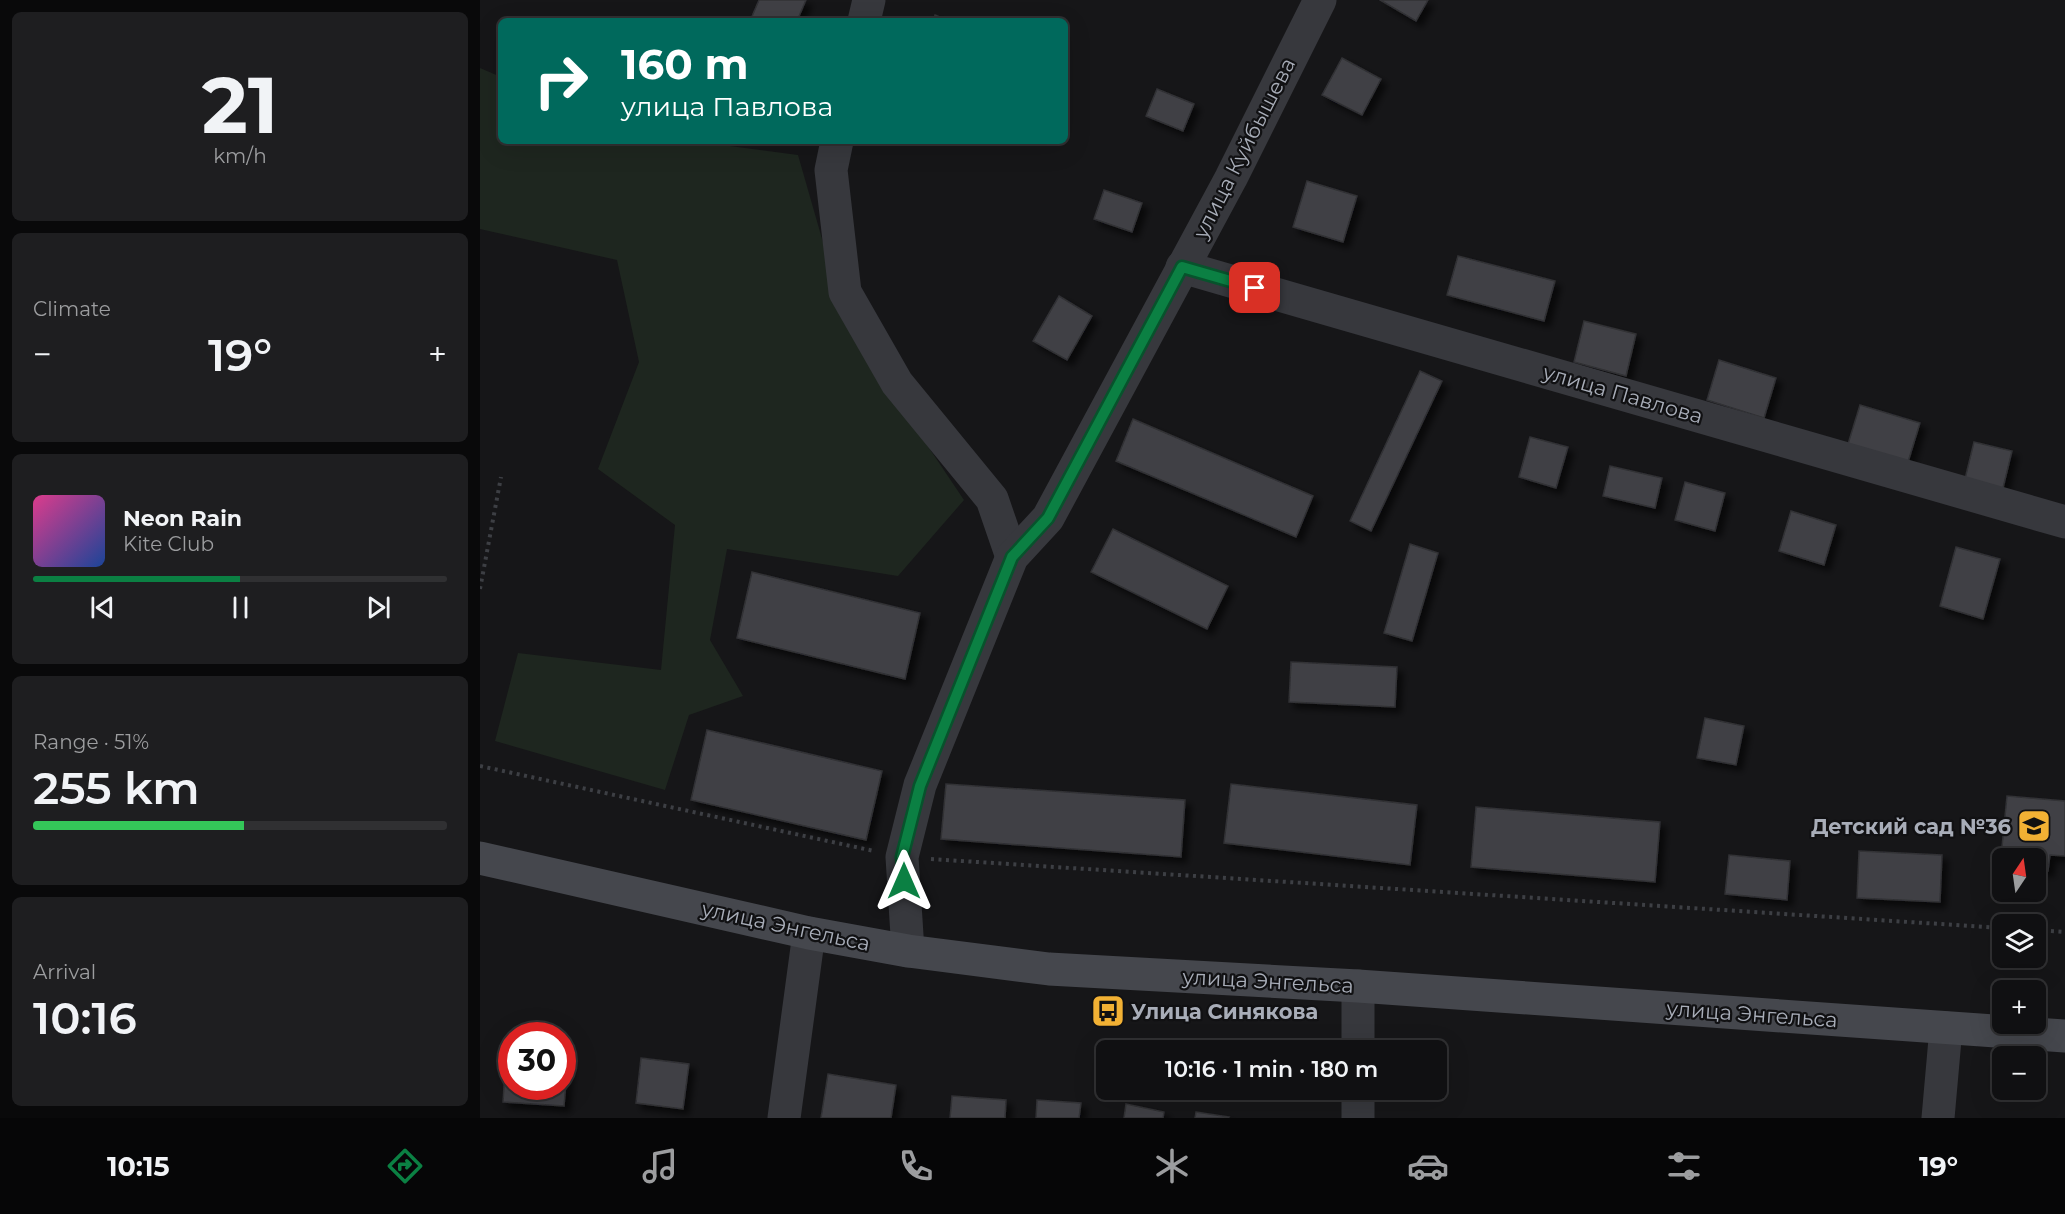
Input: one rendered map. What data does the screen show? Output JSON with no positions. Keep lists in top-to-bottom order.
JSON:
{
  "streets": {
    "street": ["улица Куйбышева", "улица Павлова", "улица Энгельса"]
  },
  "crossings": [
    ["улица Куйбышева", "улица Павлова"],
    ["улица Куйбышева", "улица Энгельса"]
  ],
  "places": {
    "school or university": ["Детский сад №36"],
    "bus stop": ["Улица Синякова"]
  },
  "north": "top",
  "page": {
    "tile": [
      ["21", "km/h"],
      "Climate",
      ["Range · 51%", "255 km"],
      ["Arrival", "10:16"]
    ],
    "turn": ["160 m", "улица Павлова"],
    "heat": ["−", "19°", "+"],
    "song": ["Neon Rain", "Kite Club"],
    "map_buttons": ["+", "−"],
    "limit": "30",
    "trip": "10:16 · 1 min · 180 m",
    "tabs": ["10:15", "19°"]
  }
}
